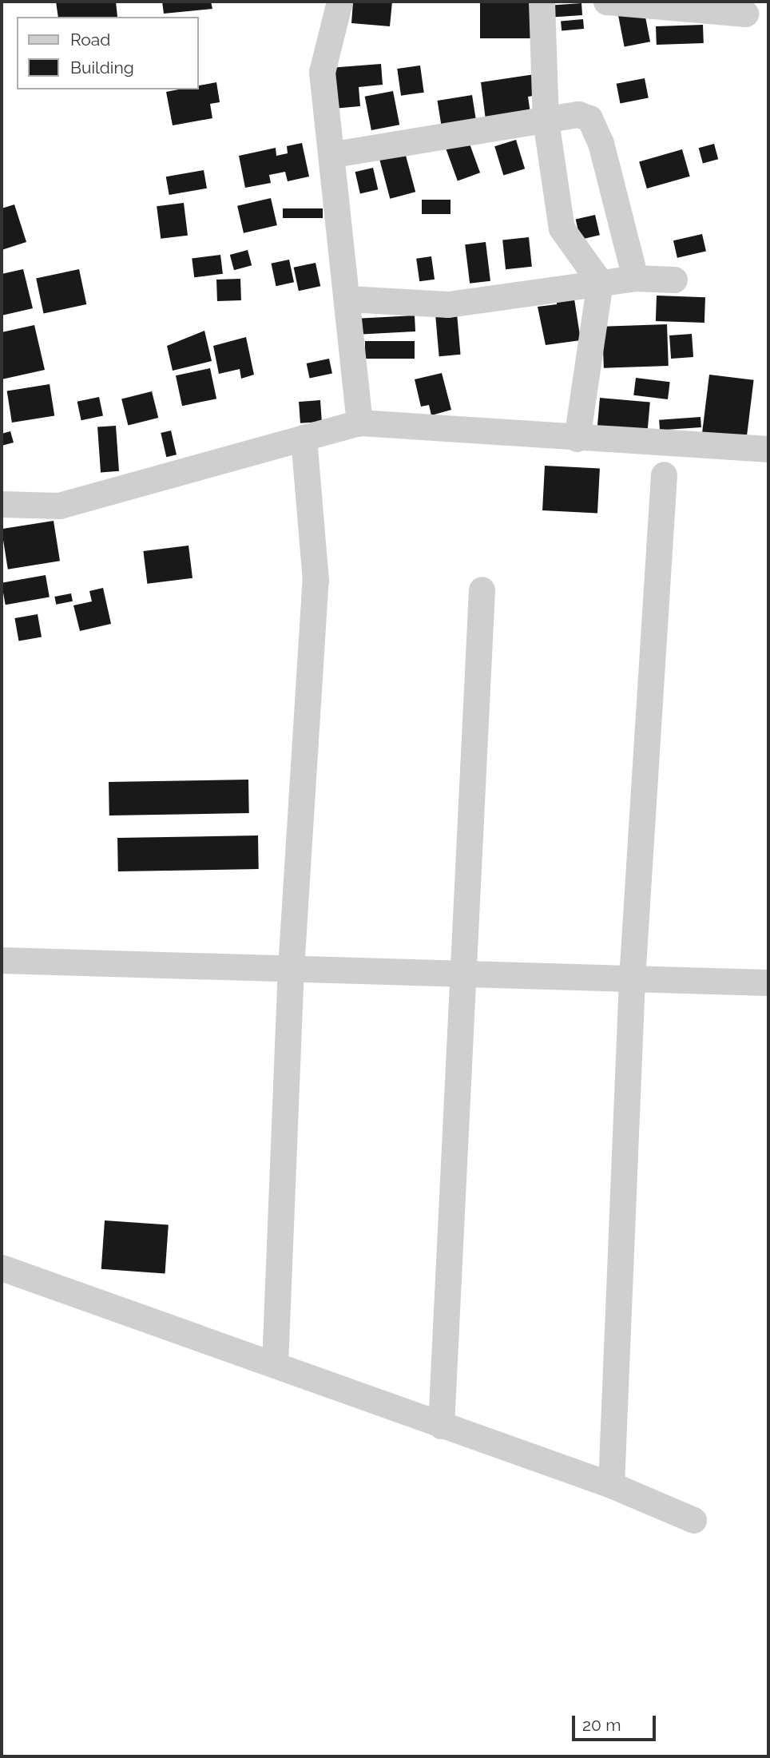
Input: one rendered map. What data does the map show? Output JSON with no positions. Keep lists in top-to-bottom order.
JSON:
{
  "legend": ["Road", "Building"],
  "scale_bar": "20 m"
}
